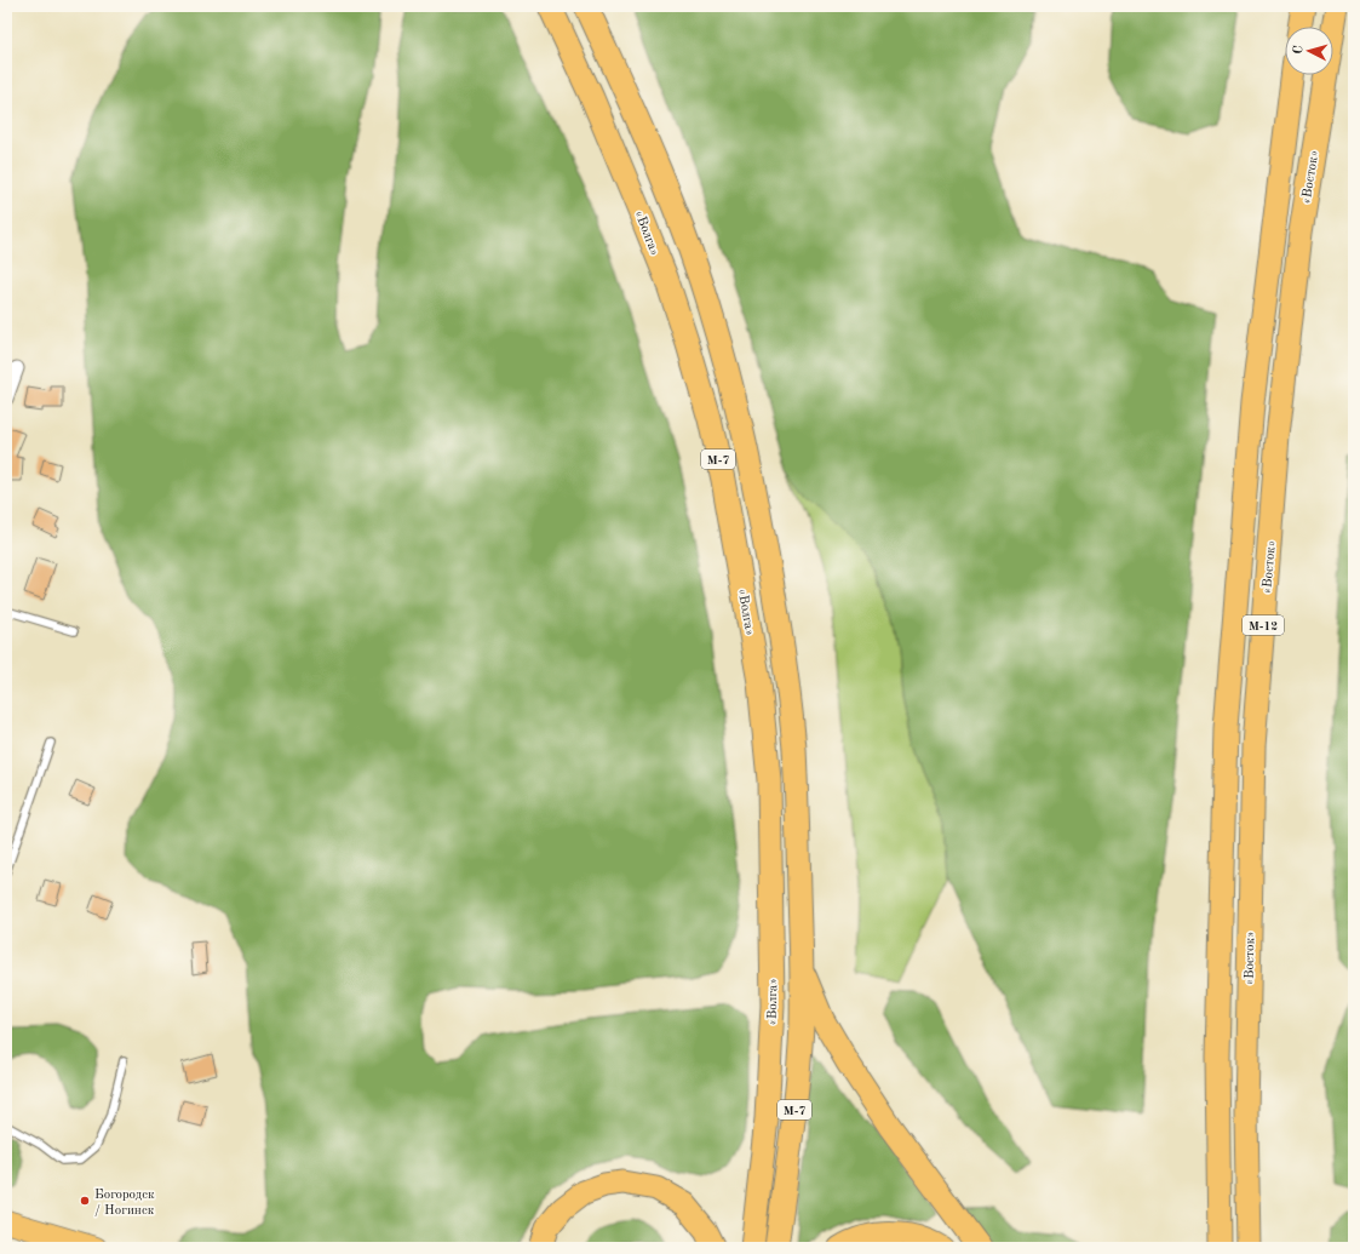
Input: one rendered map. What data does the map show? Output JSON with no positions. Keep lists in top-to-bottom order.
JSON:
{
  "streets": {
    "highway": [
      "«Восток»",
      "«Волга»",
      "М-7",
      "М-12"
    ]
  },
  "places": ["Богородск / Ногинск"],
  "north": "left"
}
